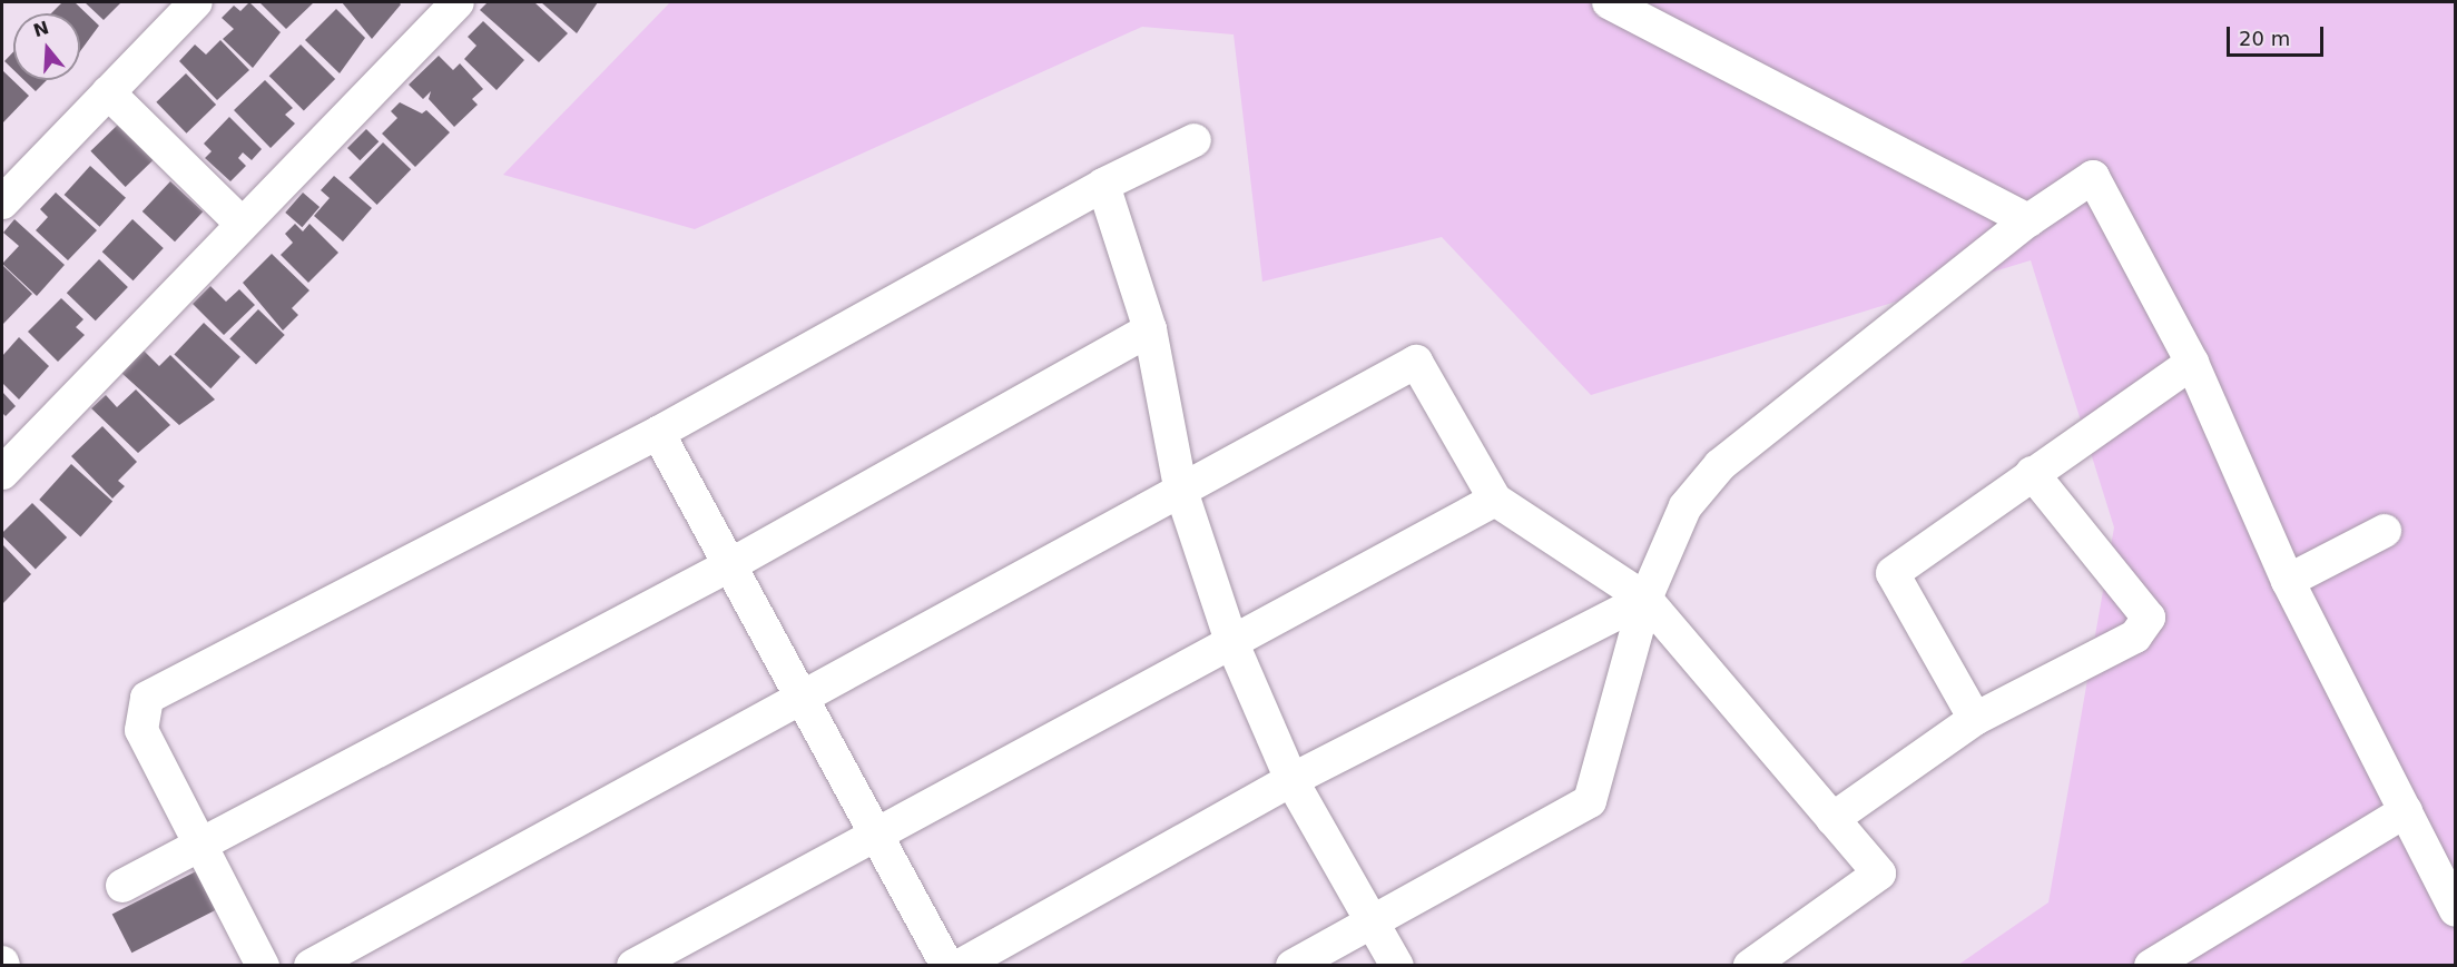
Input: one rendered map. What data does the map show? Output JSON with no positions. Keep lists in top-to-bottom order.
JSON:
{
  "scale_bar": "20 m",
  "north": "top"
}
